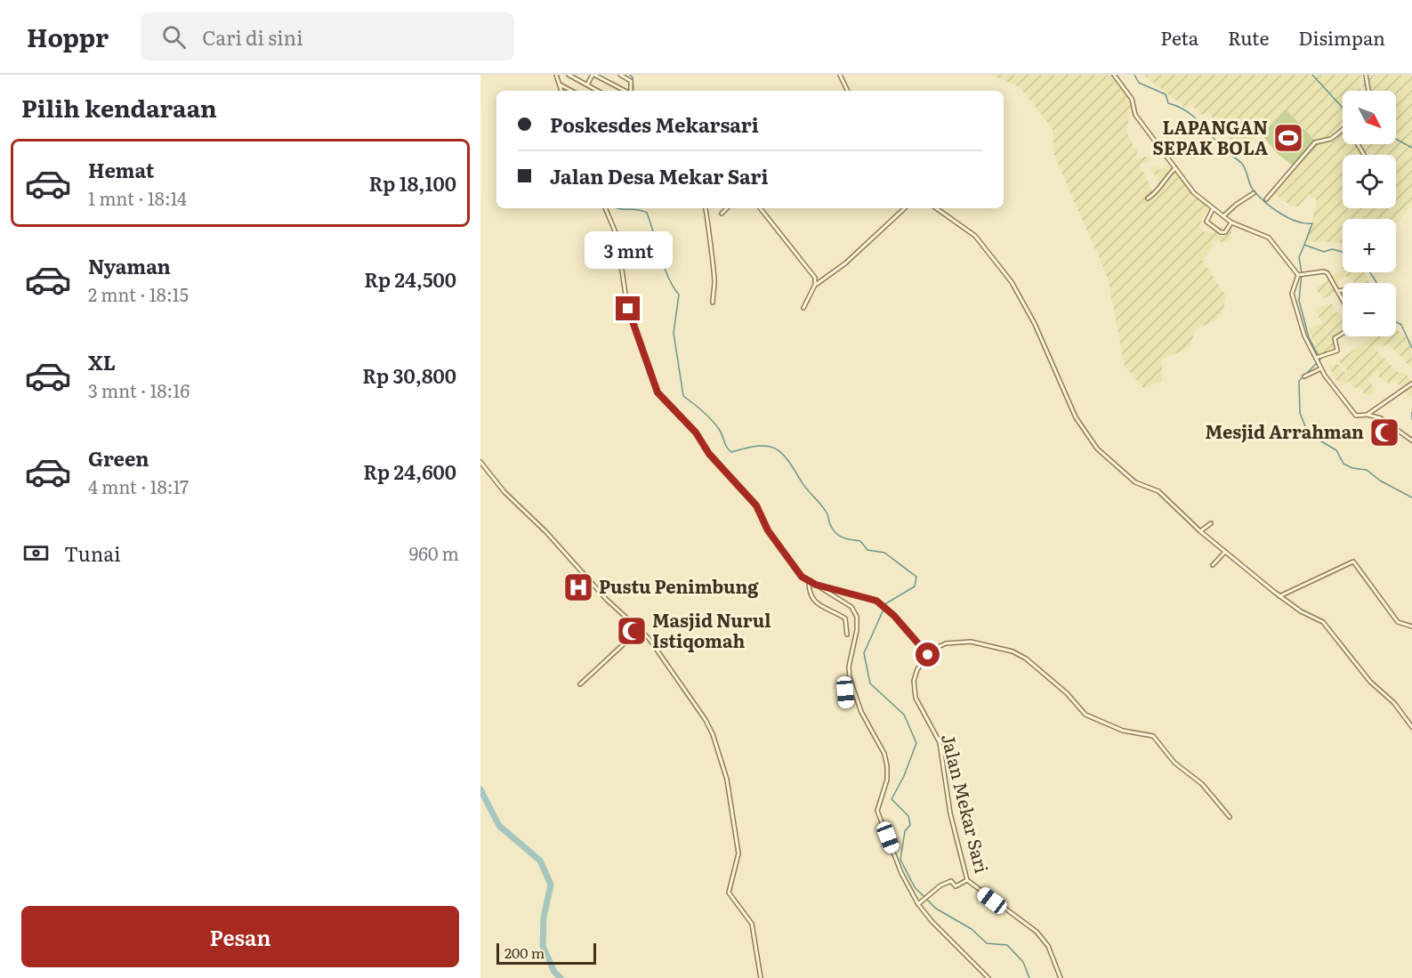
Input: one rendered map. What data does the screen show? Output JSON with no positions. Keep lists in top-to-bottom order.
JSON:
{
  "streets": {
    "street": ["Jalan Mekar Sari"]
  },
  "places": {
    "sports": ["LAPANGAN SEPAK BOLA"],
    "mosque": ["Mesjid Arrahman", "Masjid Nurul Istiqomah"],
    "hospital": ["Pustu Penimbung"]
  },
  "scale_bar": "200 m",
  "north": "bottom right",
  "page": {
    "header": "Hoppr",
    "search": "Cari di sini",
    "nav": ["Peta", "Rute", "Disimpan"],
    "heading": "Pilih kendaraan",
    "map_buttons": ["+", "−"],
    "banner": ["Poskesdes Mekarsari", "Jalan Desa Mekar Sari"],
    "list": [
      {
        "name": "Hemat",
        "note": "1 mnt · 18:14",
        "value": "Rp 18,100"
      },
      {
        "name": "Nyaman",
        "note": "2 mnt · 18:15",
        "value": "Rp 24,500"
      },
      {
        "name": "XL",
        "note": "3 mnt · 18:16",
        "value": "Rp 30,800"
      },
      {
        "name": "Green",
        "note": "4 mnt · 18:17",
        "value": "Rp 24,600"
      }
    ],
    "bubble": "3 mnt",
    "pay": ["Tunai", "960 m"],
    "buttons": "Pesan",
    "scale": "200 m"
  }
}
